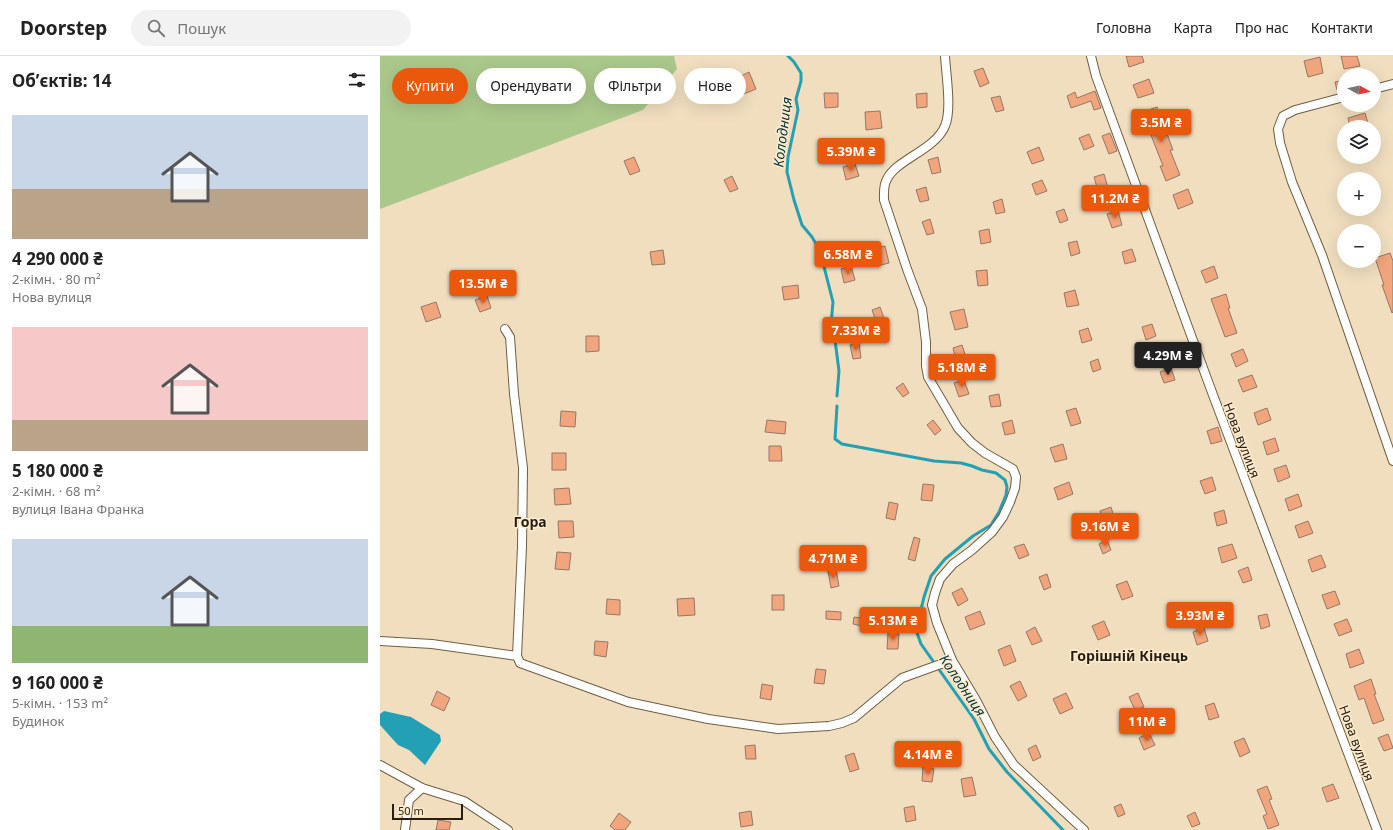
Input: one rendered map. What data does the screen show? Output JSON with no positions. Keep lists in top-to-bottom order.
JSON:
{
  "streets": {
    "street": ["Нова вулиця"]
  },
  "districts": ["Гора", "Горішній Кінець"],
  "water": ["Колодниця"],
  "scale_bar": "50 m",
  "north": "right",
  "page": {
    "header": "Doorstep",
    "search": "Пошук",
    "nav": [
      "Головна",
      "Карта",
      "Про нас",
      "Контакти"
    ],
    "heading": "Об’єктів: 14",
    "map_buttons": ["+", "−"],
    "chip": [
      "Купити",
      "Орендувати",
      "Фільтри",
      "Нове"
    ],
    "list": [
      {
        "name": "4 290 000 ₴",
        "note": "2-кімн. · 80 m² · Нова вулиця"
      },
      {
        "name": "5 180 000 ₴",
        "note": "2-кімн. · 68 m² · вулиця Івана Франка"
      },
      {
        "name": "9 160 000 ₴",
        "note": "5-кімн. · 153 m² · Будинок"
      }
    ],
    "price": [
      "3.5M ₴",
      "5.39M ₴",
      "11.2M ₴",
      "6.58M ₴",
      "13.5M ₴",
      "7.33M ₴",
      "4.29M ₴",
      "5.18M ₴",
      "9.16M ₴",
      "4.71M ₴",
      "3.93M ₴",
      "5.13M ₴",
      "11M ₴",
      "4.14M ₴"
    ],
    "scale": "50 m"
  }
}
